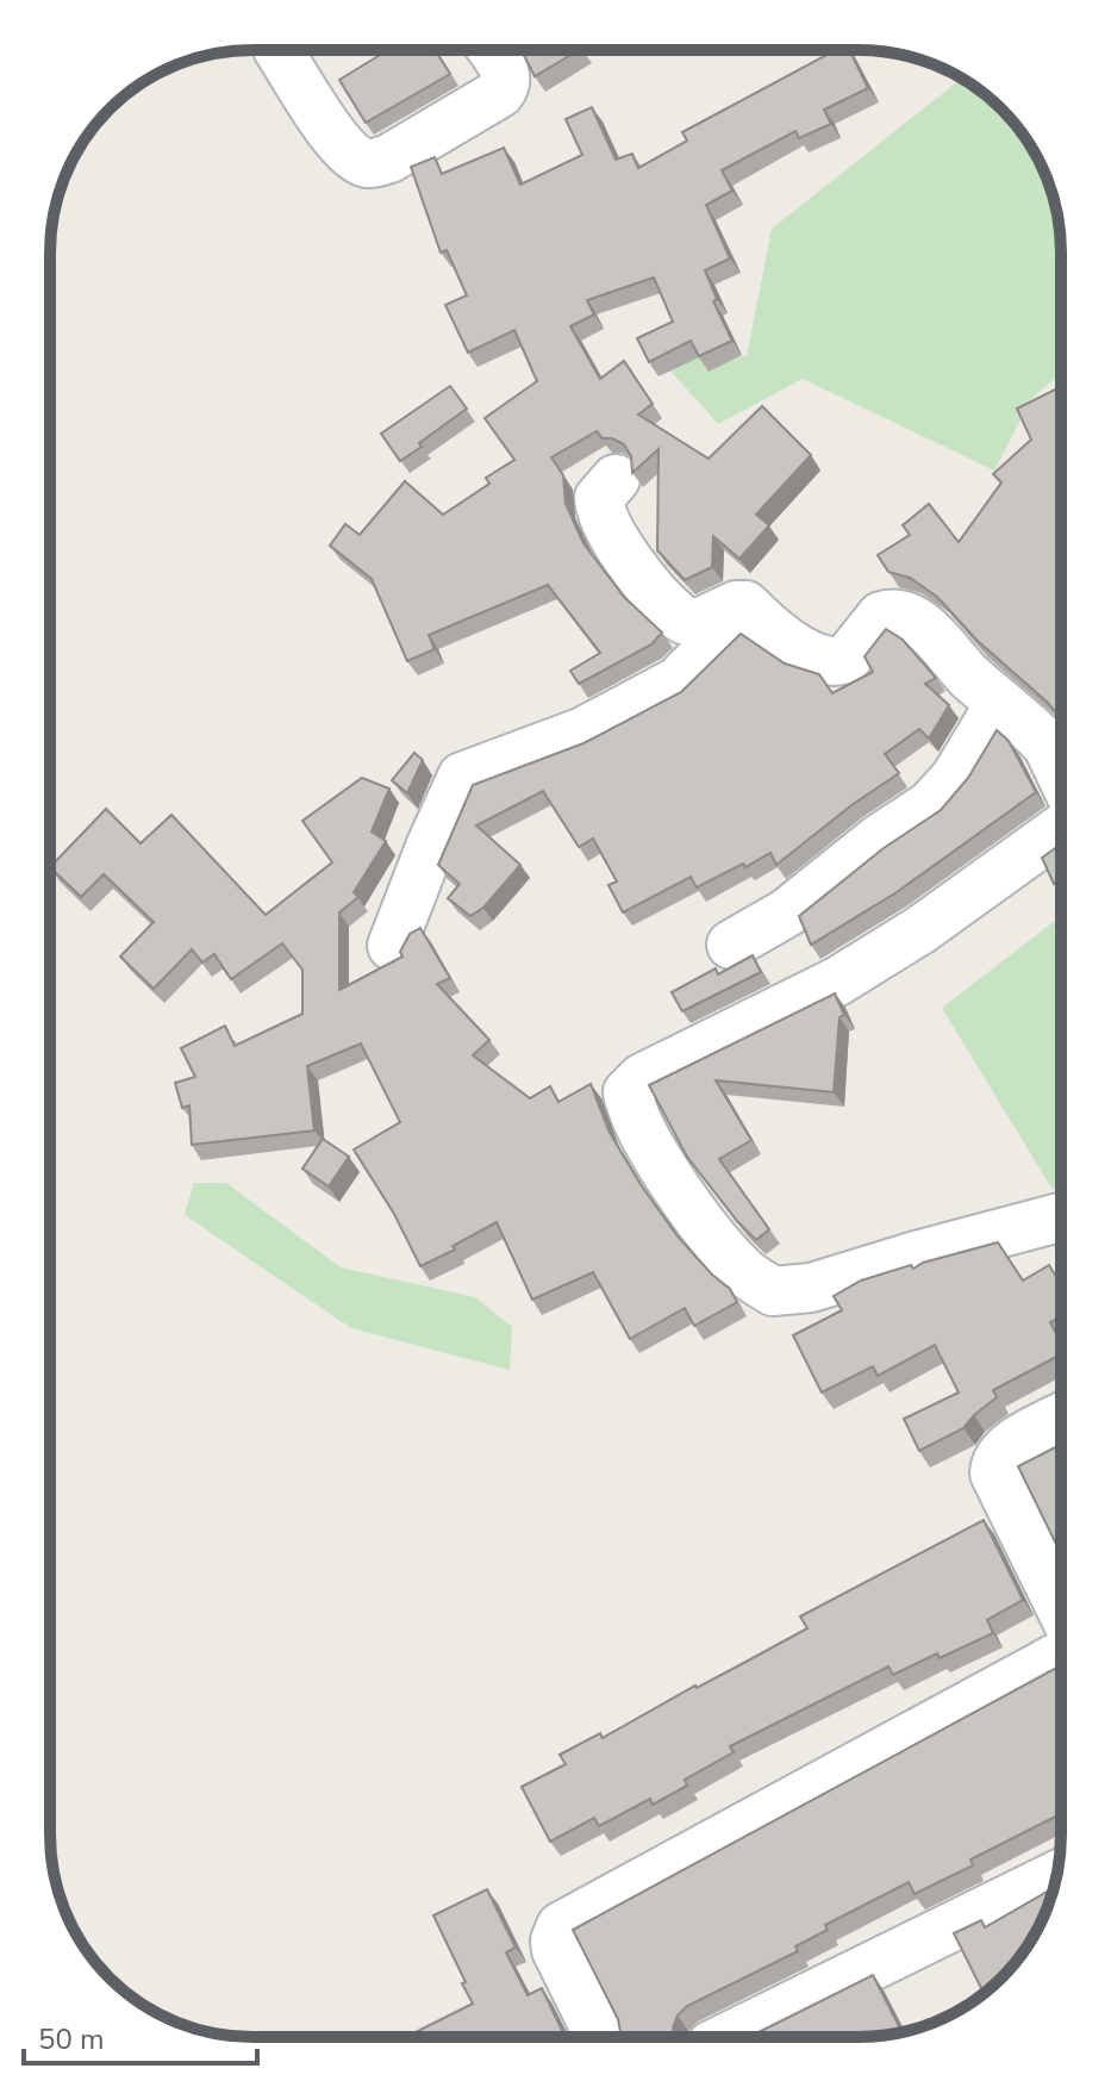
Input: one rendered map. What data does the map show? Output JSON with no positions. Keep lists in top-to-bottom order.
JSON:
{
  "scale_bar": "50 m"
}
